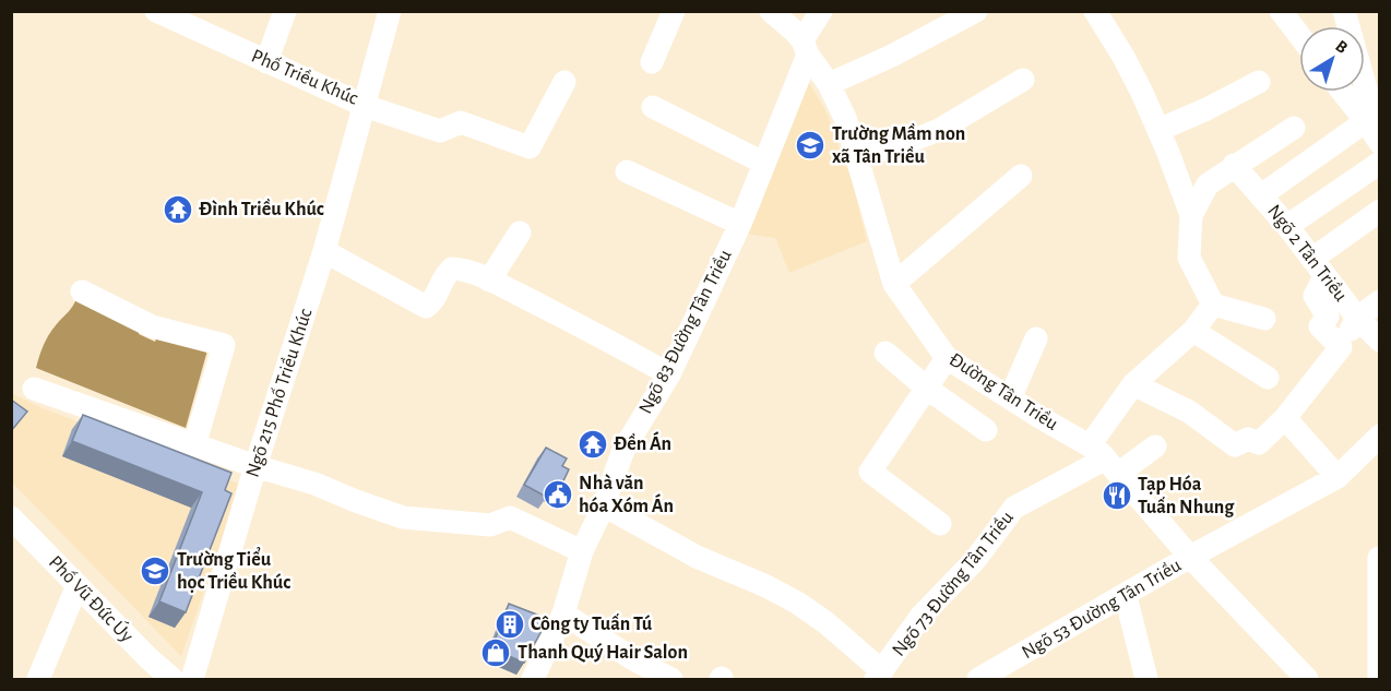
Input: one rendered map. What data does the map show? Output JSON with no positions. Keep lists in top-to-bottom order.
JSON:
{
  "streets": {
    "street": [
      "Phố Triều Khúc",
      "Ngõ 2 Tân Triều",
      "Ngõ 83 Đường Tân Triều",
      "Đường Tân Triều",
      "Ngõ 215 Phố Triều Khúc",
      "Ngõ 73 Đường Tân Triều",
      "Phố Vũ Đức Úy",
      "Ngõ 53 Đường Tân Triều"
    ]
  },
  "crossings": [
    ["Phố Triều Khúc", "Ngõ 215 Phố Triều Khúc"],
    ["Ngõ 83 Đường Tân Triều", "Đường Tân Triều"],
    ["Đường Tân Triều", "Ngõ 73 Đường Tân Triều"],
    ["Đường Tân Triều", "Ngõ 53 Đường Tân Triều"]
  ],
  "places": {
    "school or university": ["Trường Mầm non xã Tân Triều", "Trường Tiểu học Triều Khúc"],
    "temple": ["Đình Triều Khúc", "Đền Án"],
    "public building": ["Nhà văn hóa Xóm Án"],
    "restaurant": ["Tạp Hóa Tuấn Nhung"],
    "building": ["Công ty Tuấn Tú"],
    "shop": ["Thanh Quý Hair Salon"]
  },
  "north": "top right"
}
